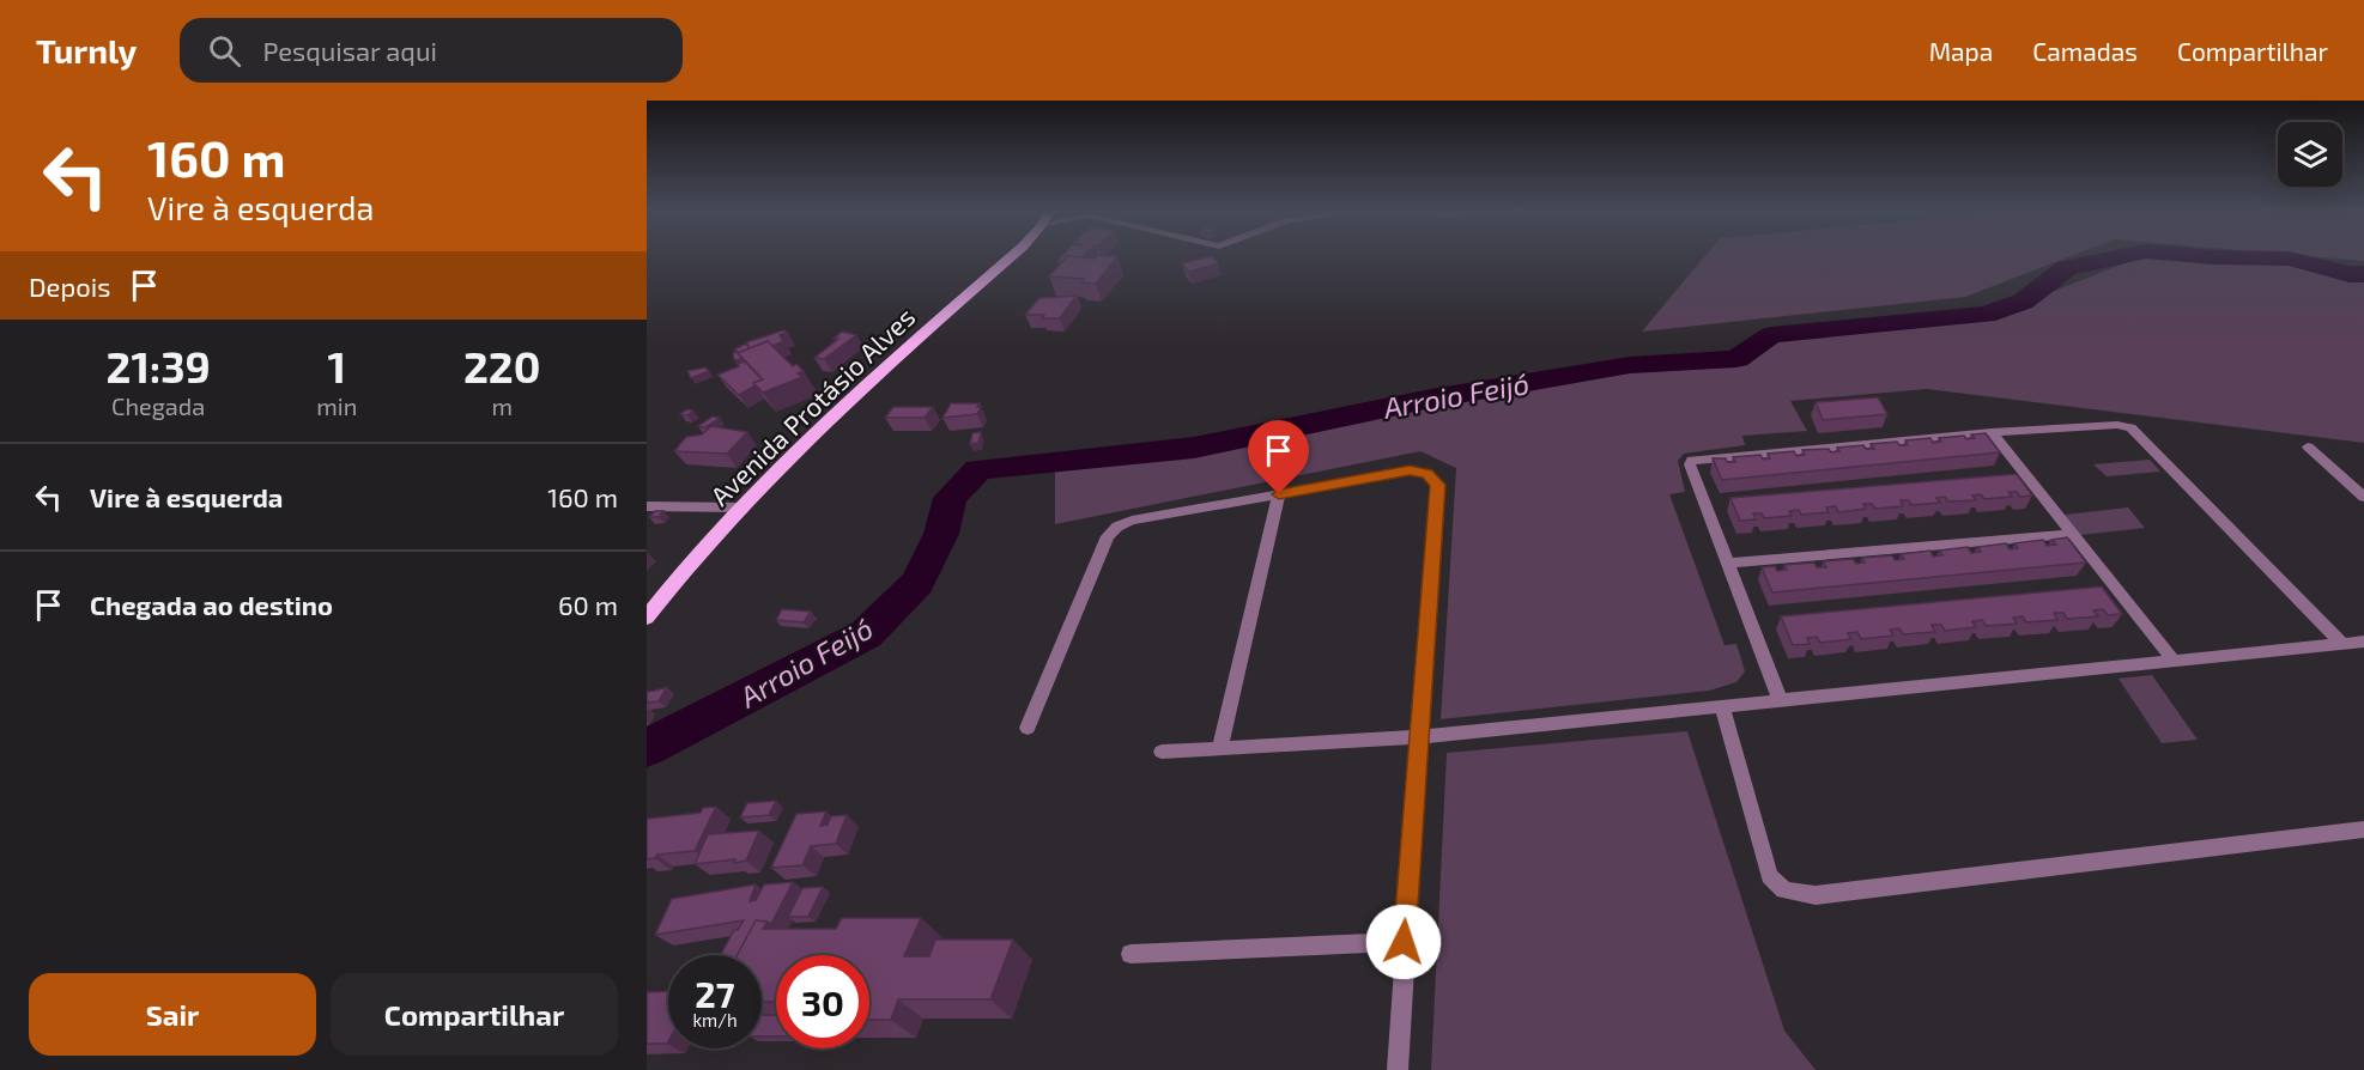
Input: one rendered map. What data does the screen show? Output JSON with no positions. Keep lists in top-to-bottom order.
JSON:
{
  "streets": {
    "main road": ["Avenida Protásio Alves"]
  },
  "water": ["Arroio Feijó"],
  "page": {
    "header": "Turnly",
    "search": "Pesquisar aqui",
    "nav": ["Mapa", "Camadas", "Compartilhar"],
    "turn": ["160 m", "Vire à esquerda"],
    "then": "Depois",
    "eta": [
      "21:39",
      "Chegada",
      "1",
      "min",
      "220",
      "m"
    ],
    "list": [
      {
        "name": "Vire à esquerda",
        "value": "160 m"
      },
      {
        "name": "Chegada ao destino",
        "value": "60 m"
      }
    ],
    "speed": "27 km/h",
    "limit": "30",
    "buttons": ["Sair", "Compartilhar"]
  }
}
